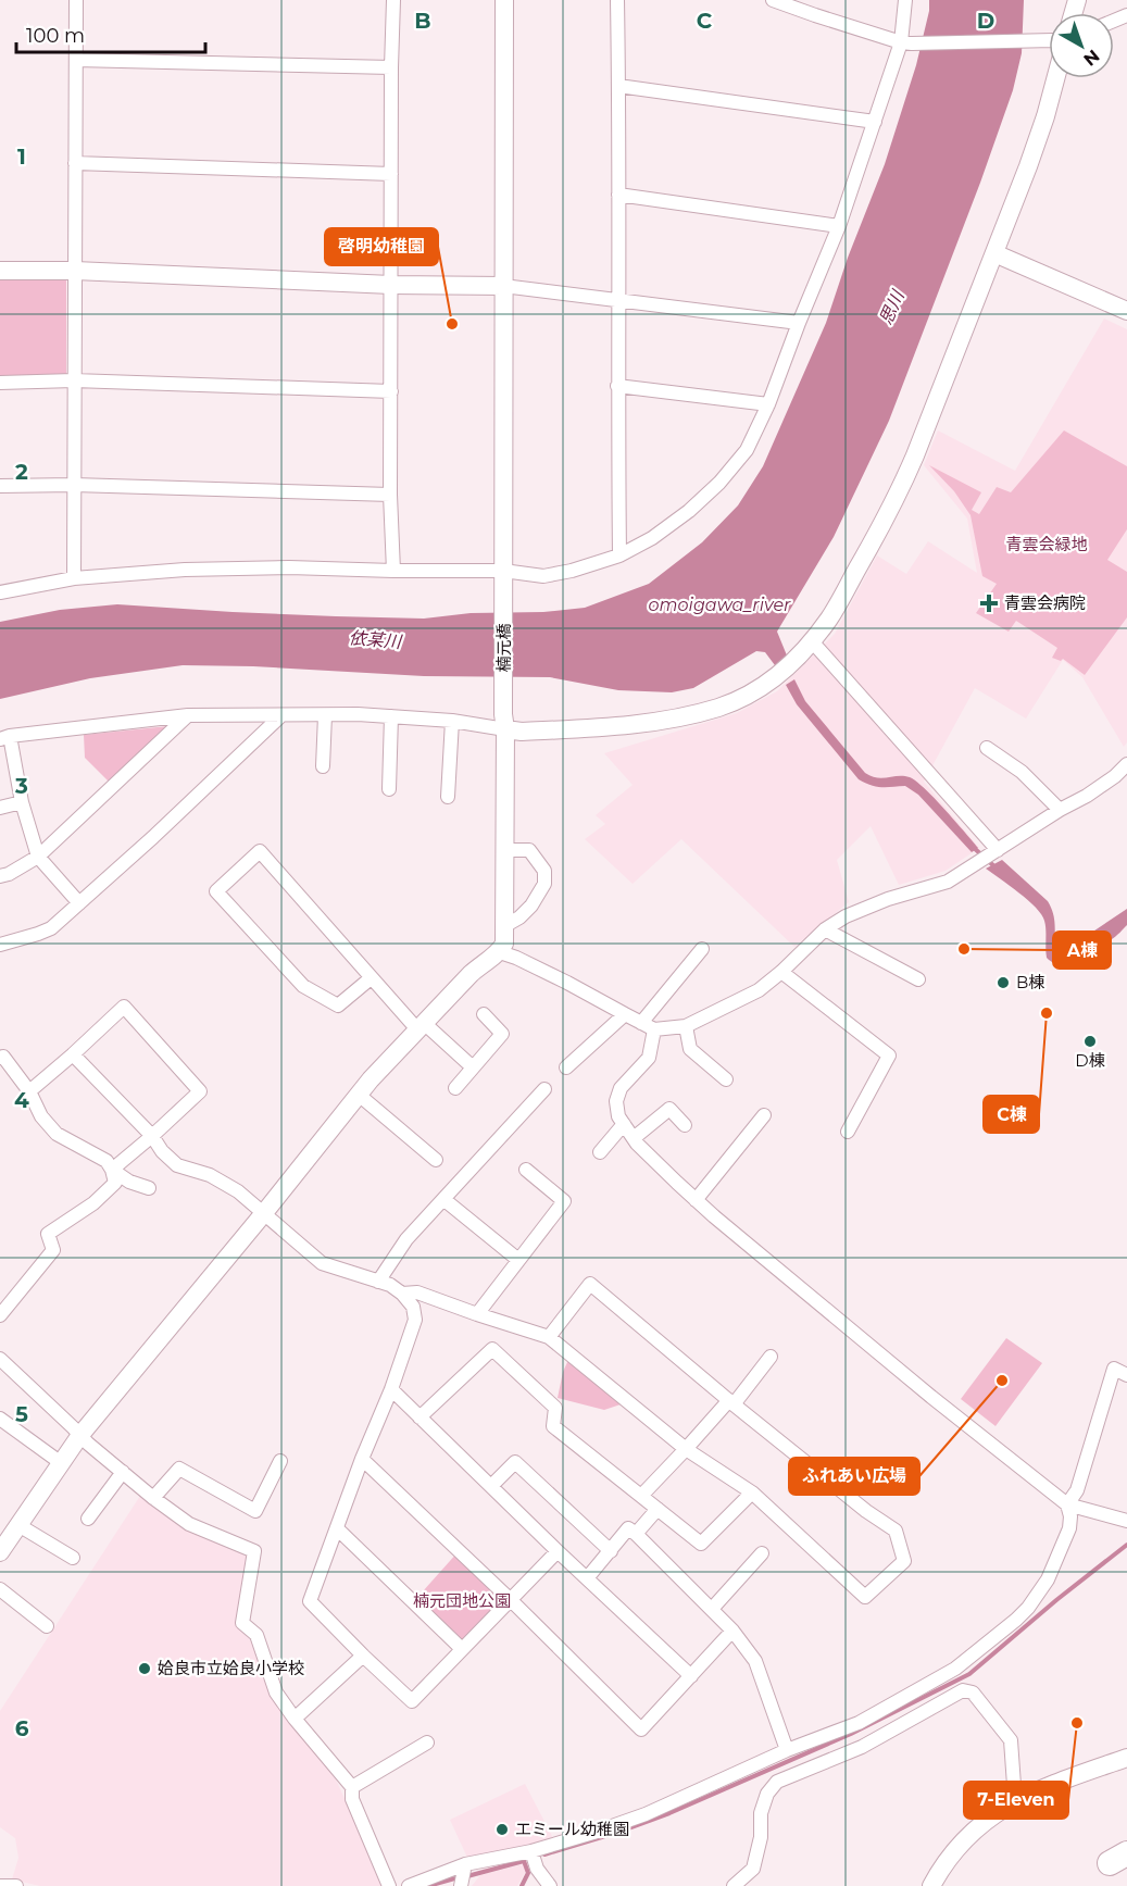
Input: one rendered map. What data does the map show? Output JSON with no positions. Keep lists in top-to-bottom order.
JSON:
{
  "streets": {
    "street": ["楠元橋"]
  },
  "water": ["思川", "omoigawa_river", "依某川"],
  "parks": ["青雲会緑地", "楠元団地公園"],
  "places": {
    "other": [
      "啓明幼稚園",
      "A棟",
      "B棟",
      "C棟",
      "D棟",
      "ふれあい広場",
      "姶良市立姶良小学校",
      "7-Eleven",
      "エミール幼稚園"
    ],
    "health": ["青雲会病院"]
  },
  "scale_bar": "100 m",
  "north": "bottom right",
  "grid": {
    "columns": ["B", "C", "D"],
    "rows": [
      "1",
      "2",
      "3",
      "4",
      "5",
      "6"
    ]
  }
}
